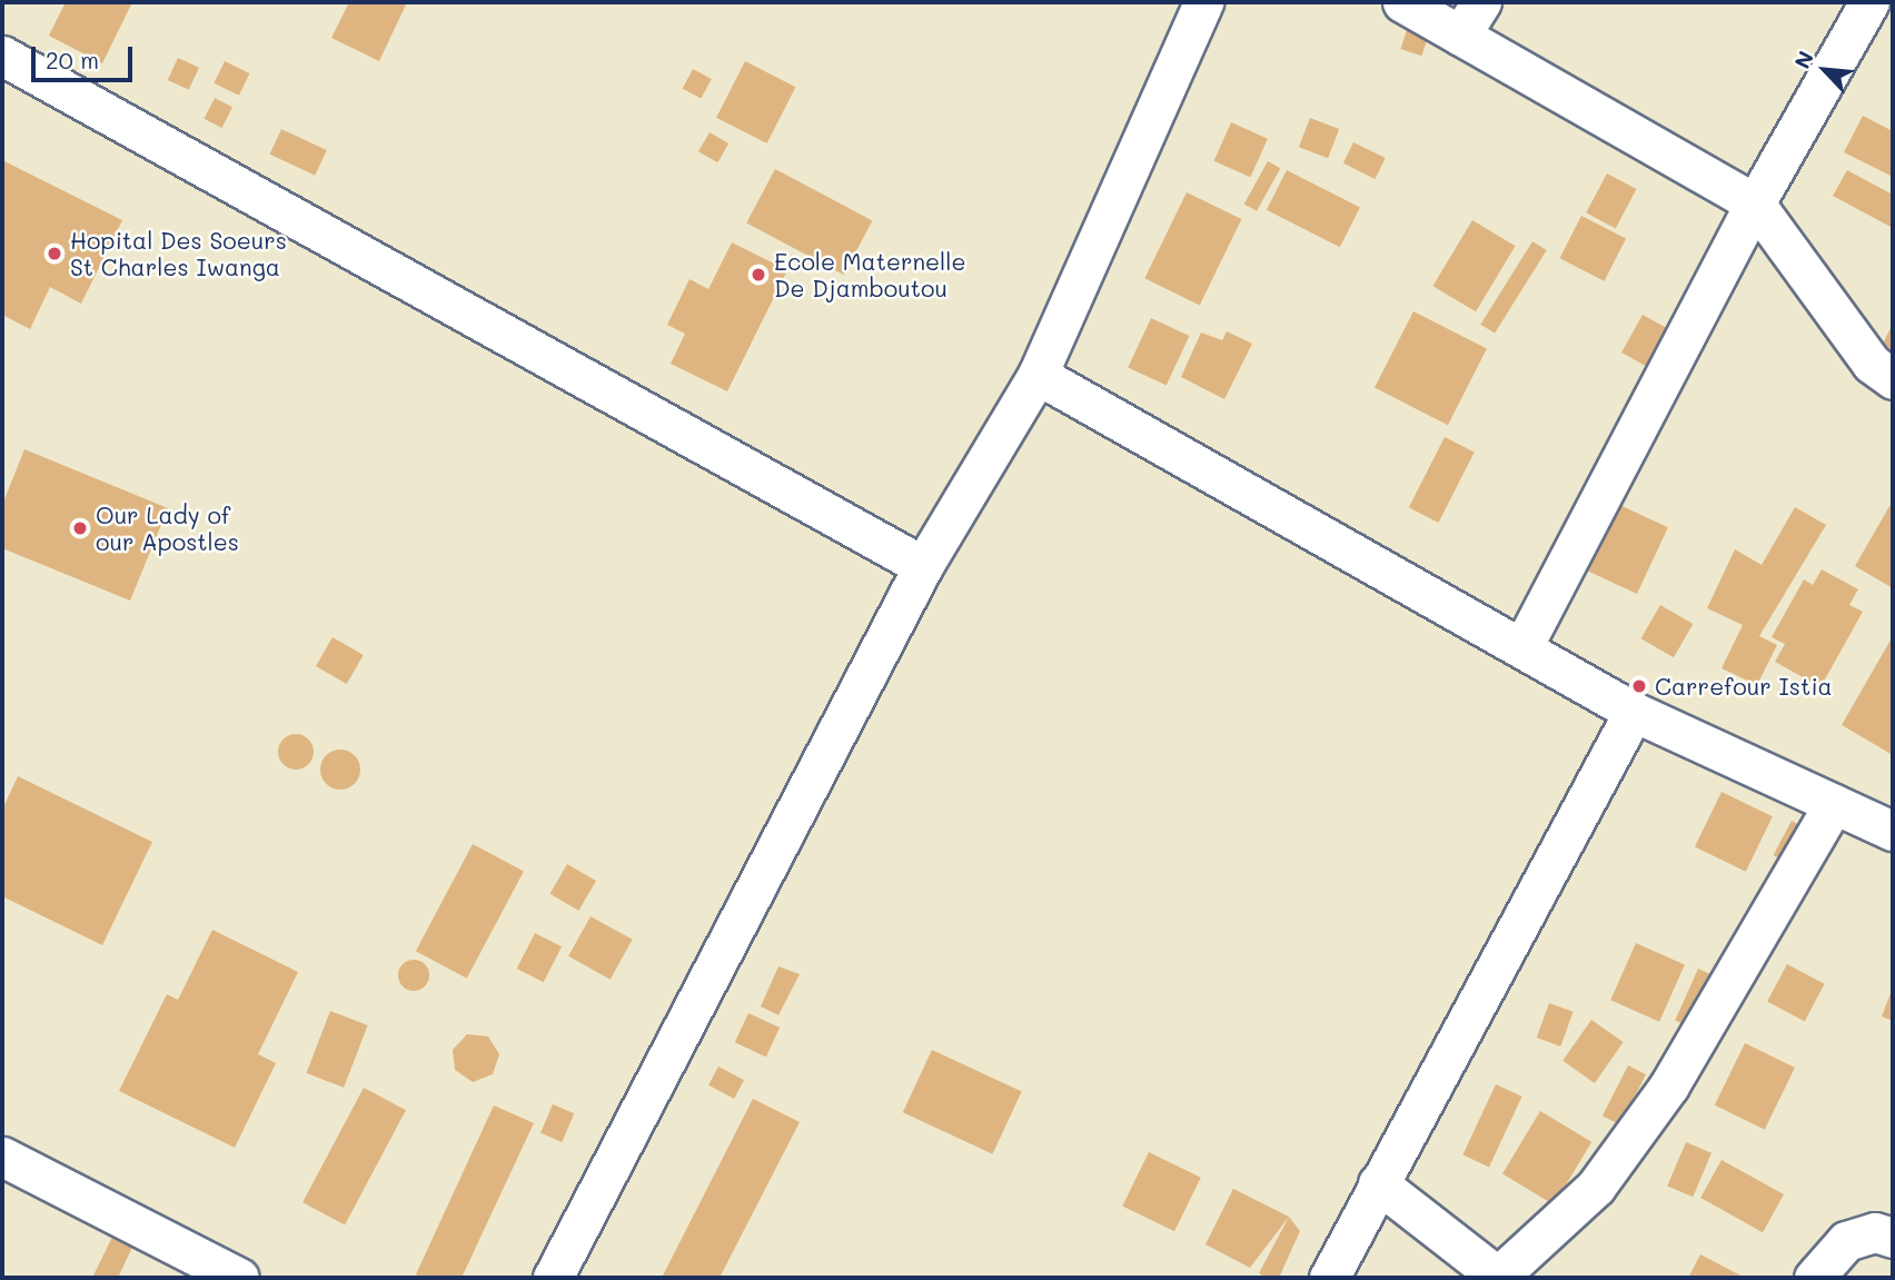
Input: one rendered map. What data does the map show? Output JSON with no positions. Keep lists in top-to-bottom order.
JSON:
{
  "places": [
    "Hopital Des Soeurs St Charles Iwanga",
    "Ecole Maternelle De Djamboutou",
    "Our Lady of our Apostles",
    "Carrefour Istia"
  ],
  "scale_bar": "20 m",
  "north": "top left"
}
